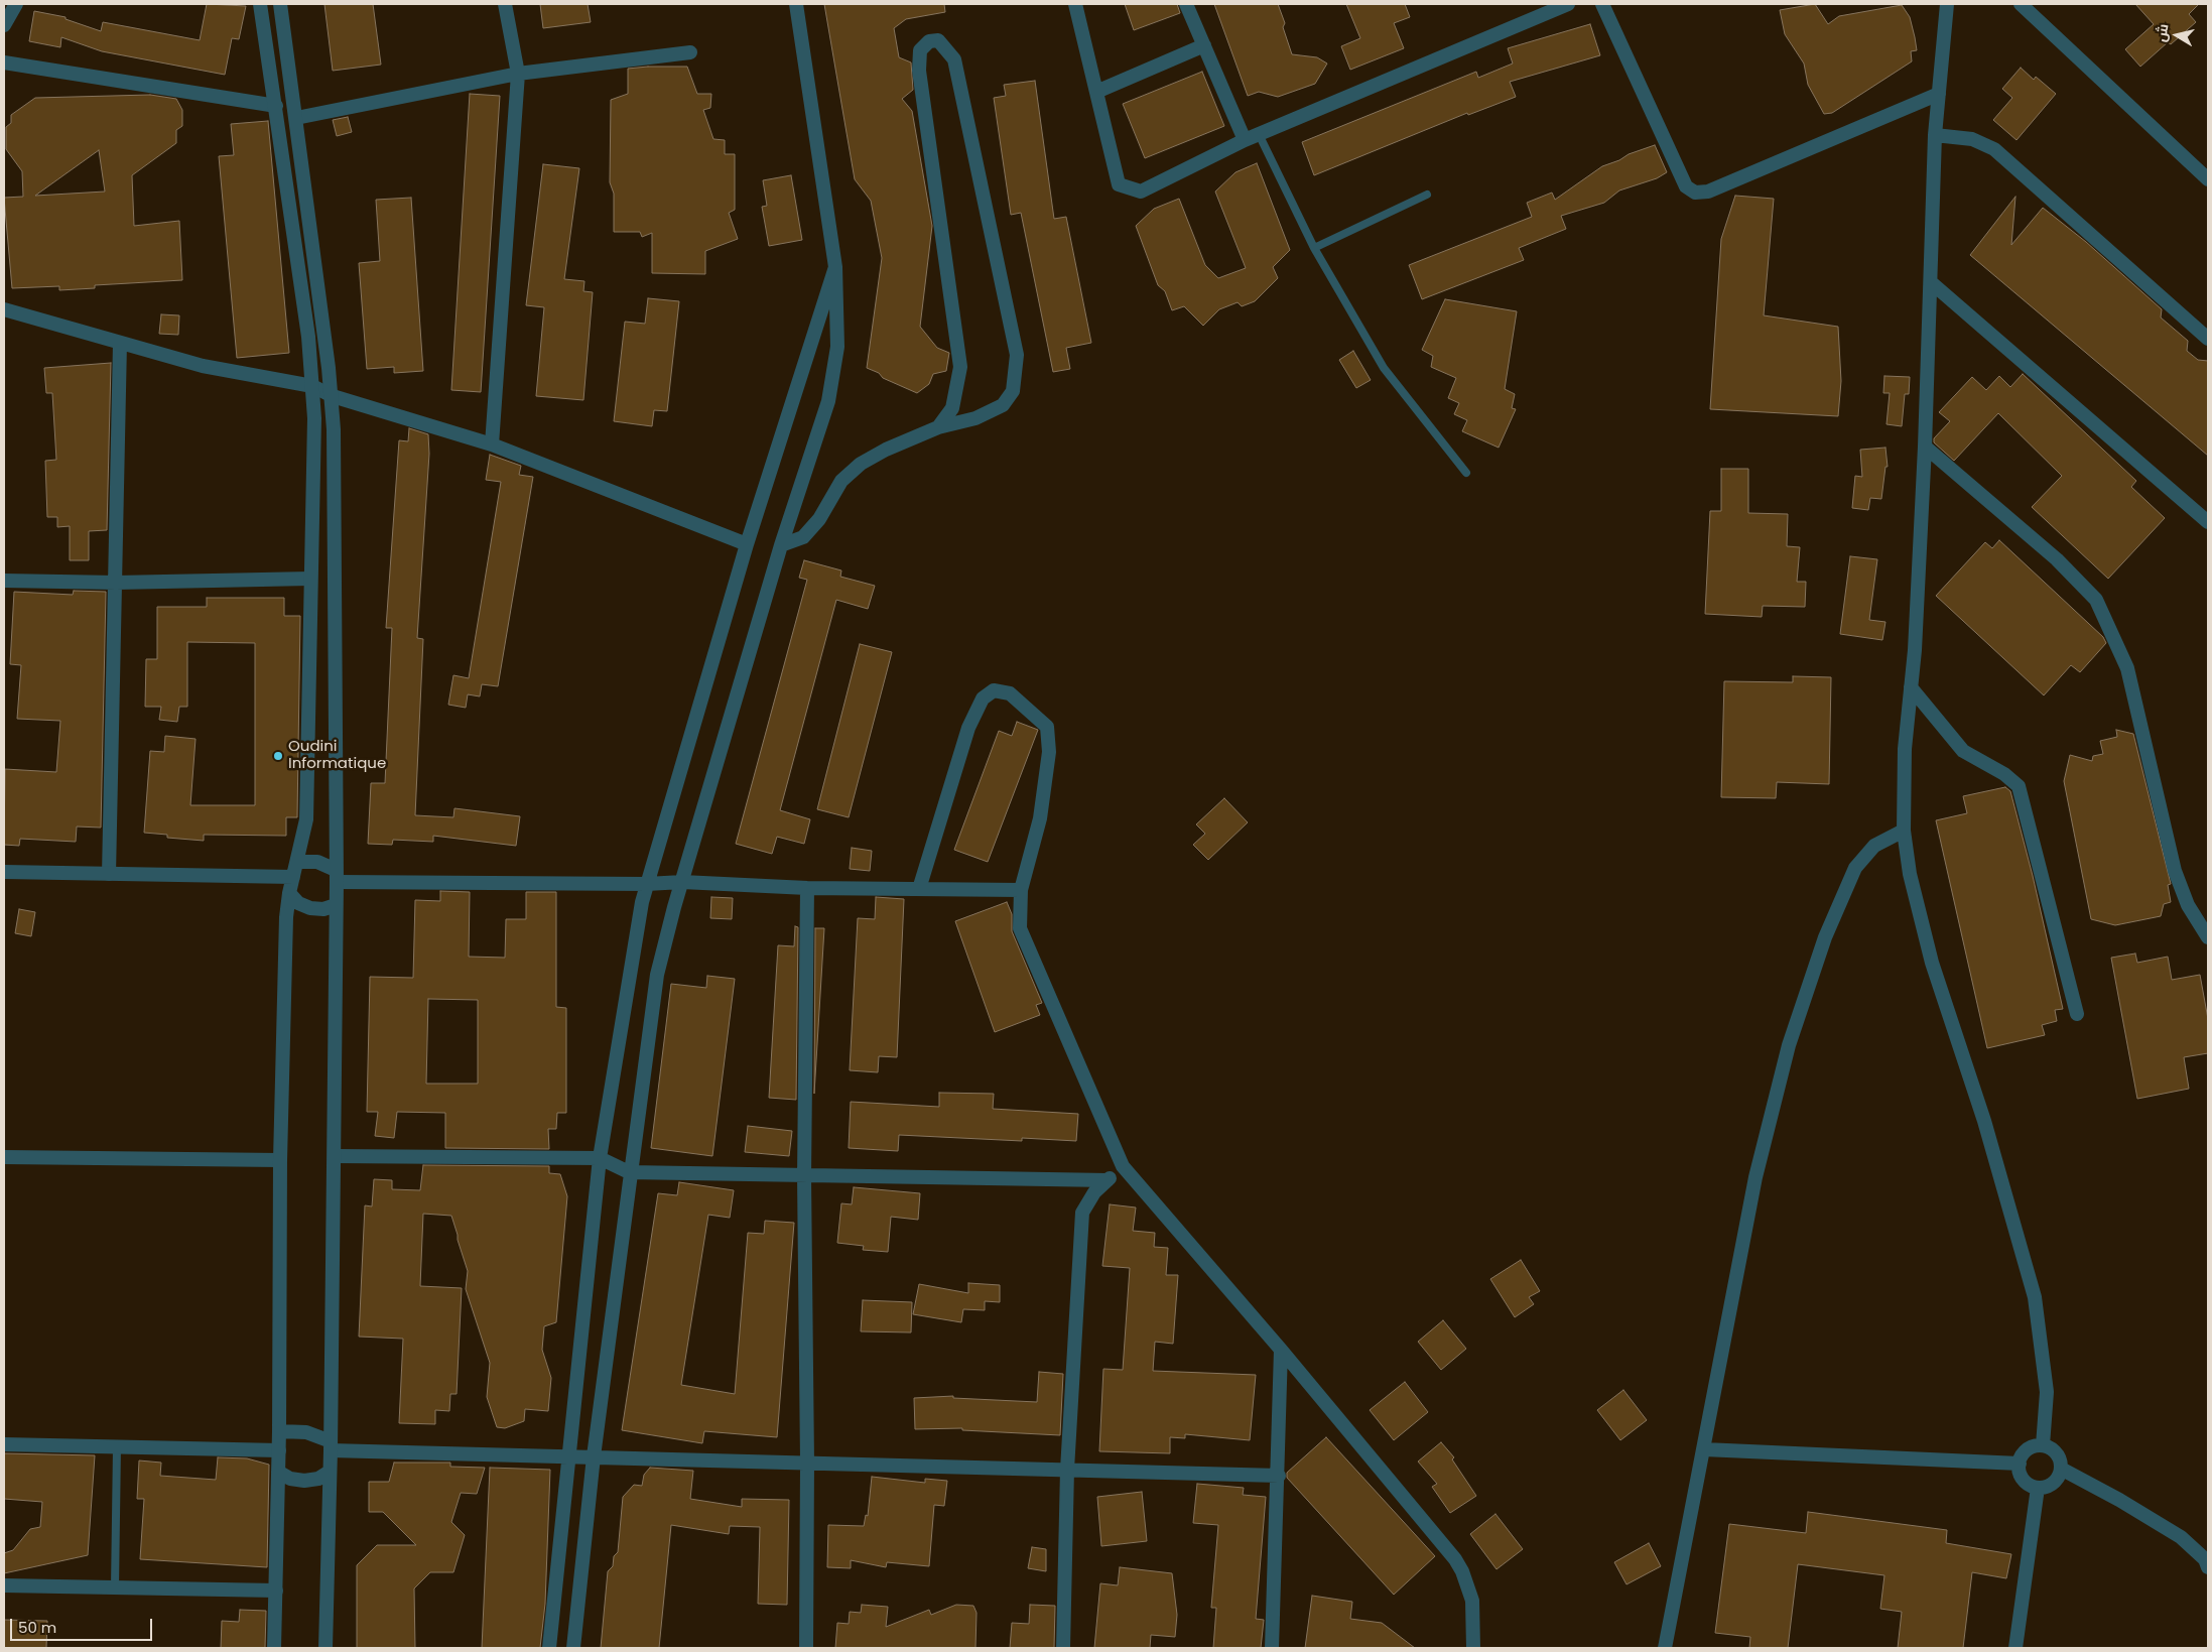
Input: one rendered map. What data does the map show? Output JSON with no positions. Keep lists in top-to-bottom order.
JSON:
{
  "places": ["Oudini Informatique"],
  "scale_bar": "50 m",
  "north": "left"
}
